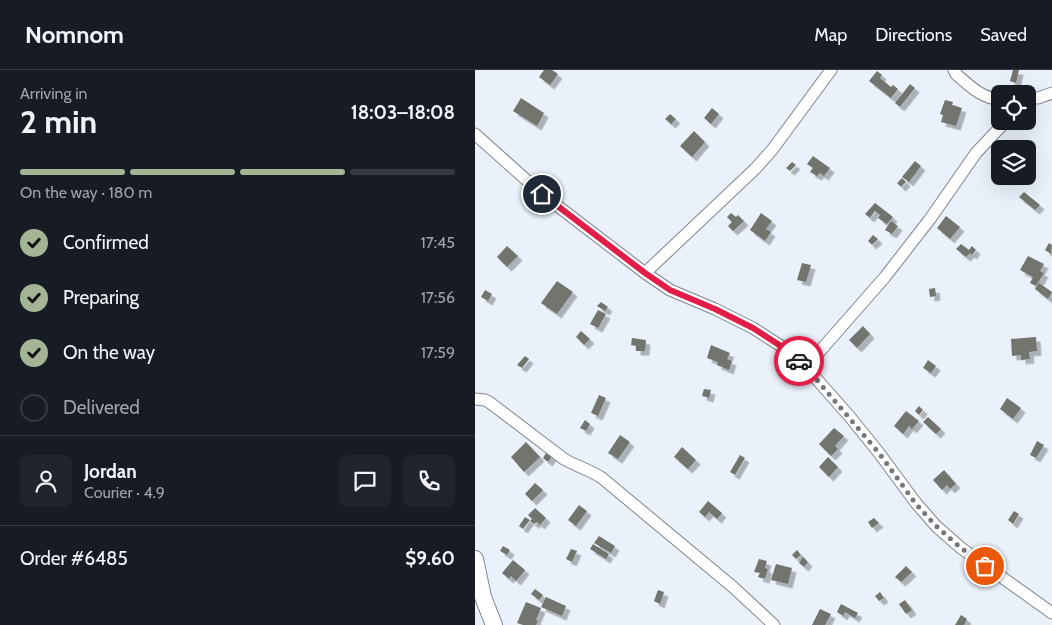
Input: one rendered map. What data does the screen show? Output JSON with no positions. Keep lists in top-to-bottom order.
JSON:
{
  "page": {
    "header": "Nomnom",
    "nav": ["Map", "Directions", "Saved"],
    "heading": ["2 min", "Arriving in", "18:03–18:08"],
    "panel": [
      "Jordan",
      "Courier · 4.9",
      "Order #6485",
      "$9.60"
    ],
    "bar": "On the way · 180 m",
    "list": [
      ["Confirmed", "17:45"],
      ["Preparing", "17:56"],
      ["On the way", "17:59"],
      "Delivered"
    ]
  }
}
